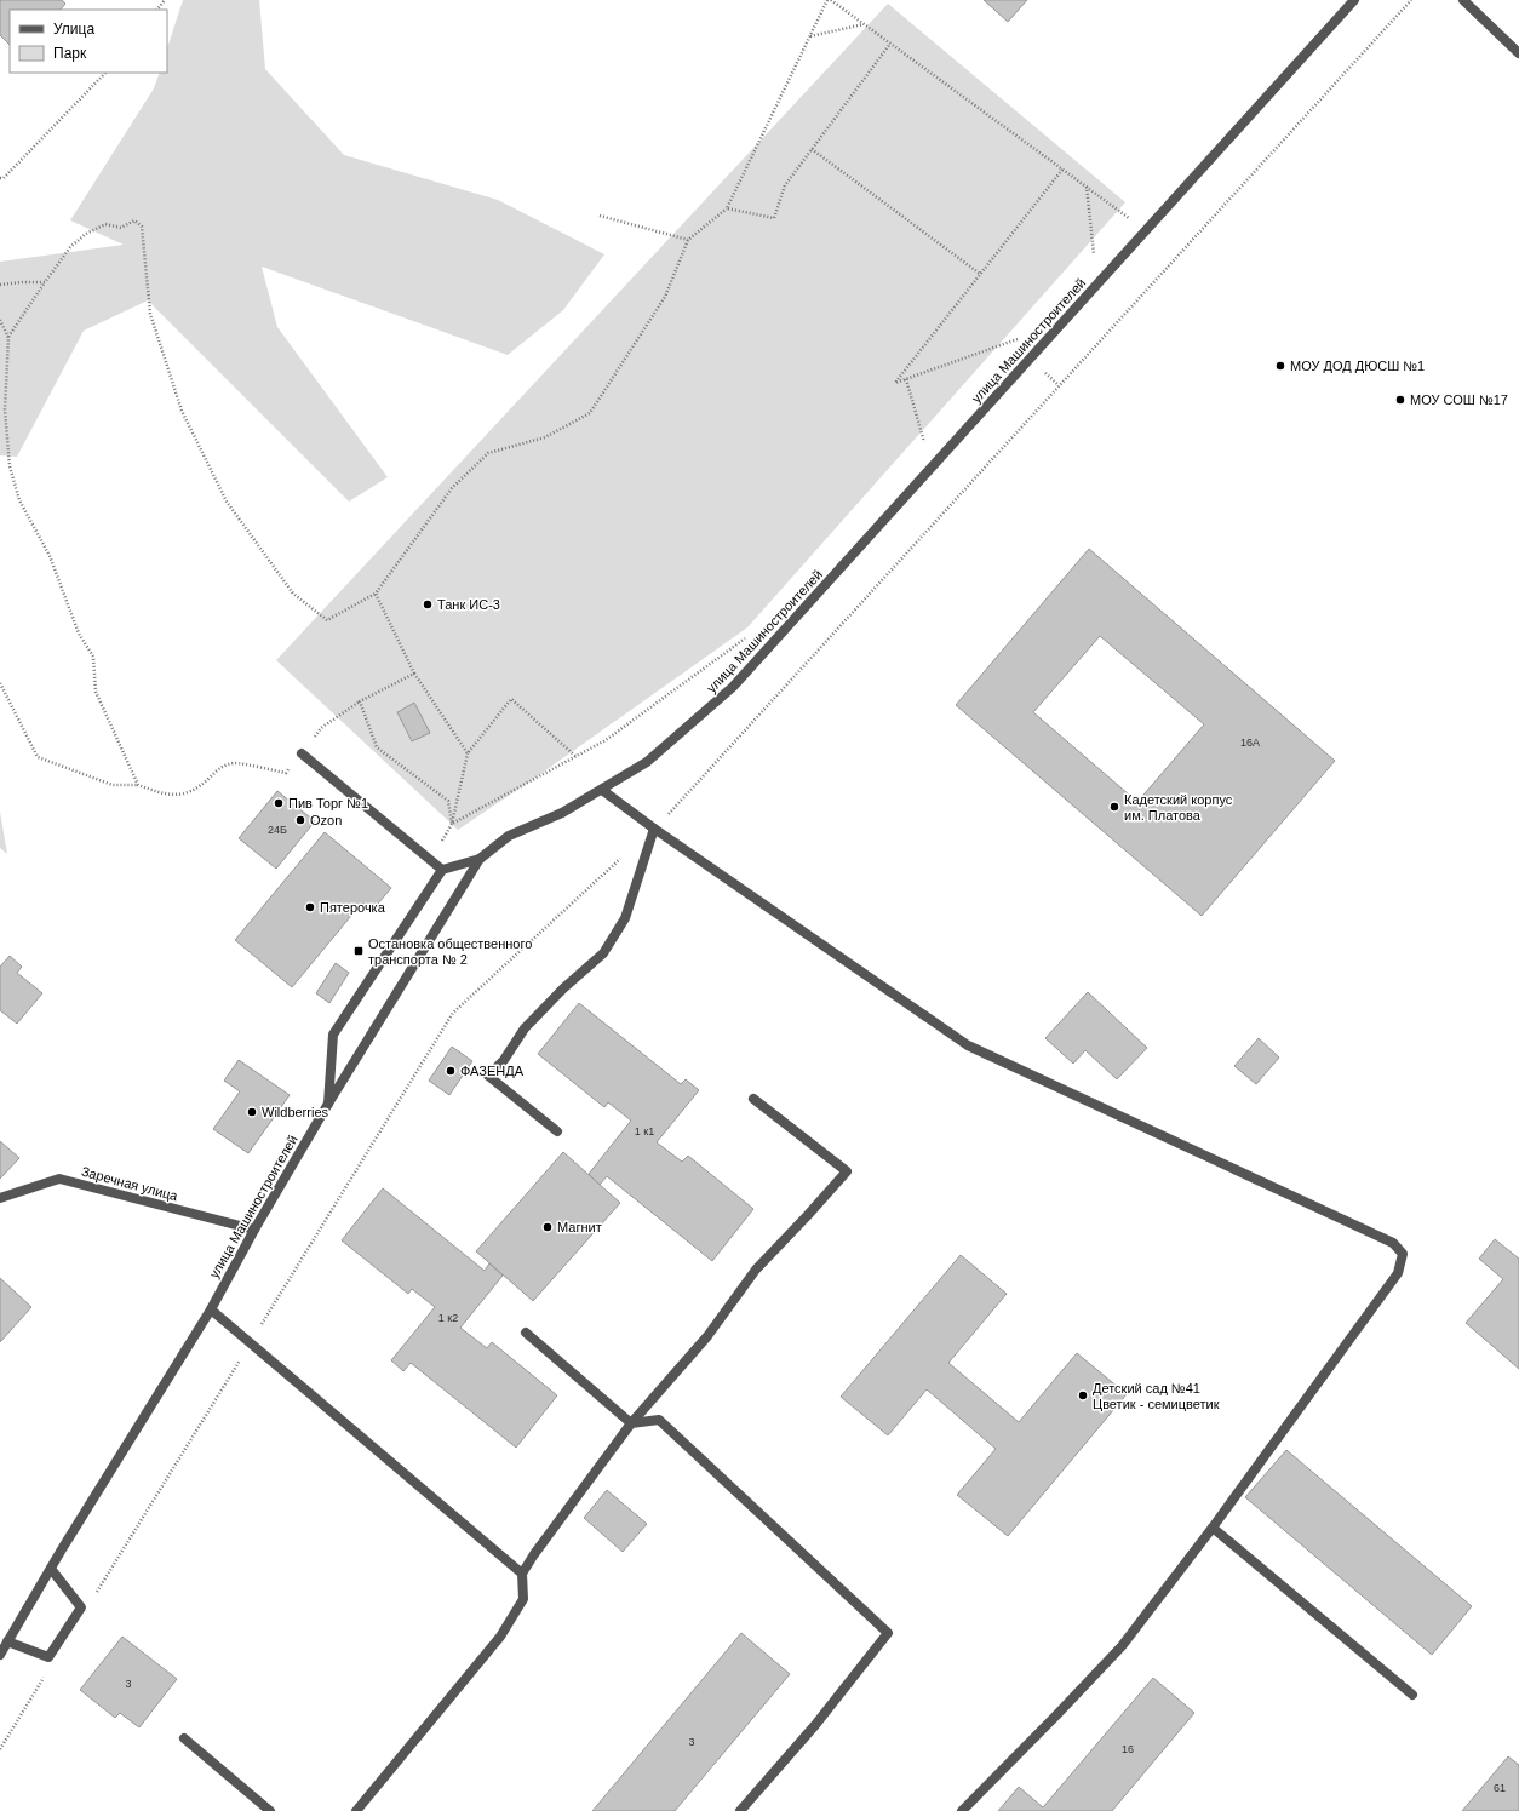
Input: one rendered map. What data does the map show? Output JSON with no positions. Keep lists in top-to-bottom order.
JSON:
{
  "streets": {
    "street": ["улица Машиностроителей", "Заречная улица"]
  },
  "crossings": [
    ["улица Машиностроителей", "Заречная улица"]
  ],
  "places": {
    "other": [
      "МОУ ДОД ДЮСШ №1",
      "МОУ СОШ №17",
      "Танк ИС-3",
      "Пив Торг №1",
      "Кадетский корпус им. Платова",
      "Ozon",
      "Пятерочка",
      "ФАЗЕНДА",
      "Wildberries",
      "Магнит",
      "Детский сад №41 Цветик - семицветик"
    ],
    "transit": ["Остановка общественного транспорта № 2"]
  },
  "house_numbers": [
    "16А",
    "24Б",
    "1 к1",
    "1 к2",
    "3",
    "3",
    "16",
    "61"
  ],
  "legend": ["Улица", "Парк"]
}
